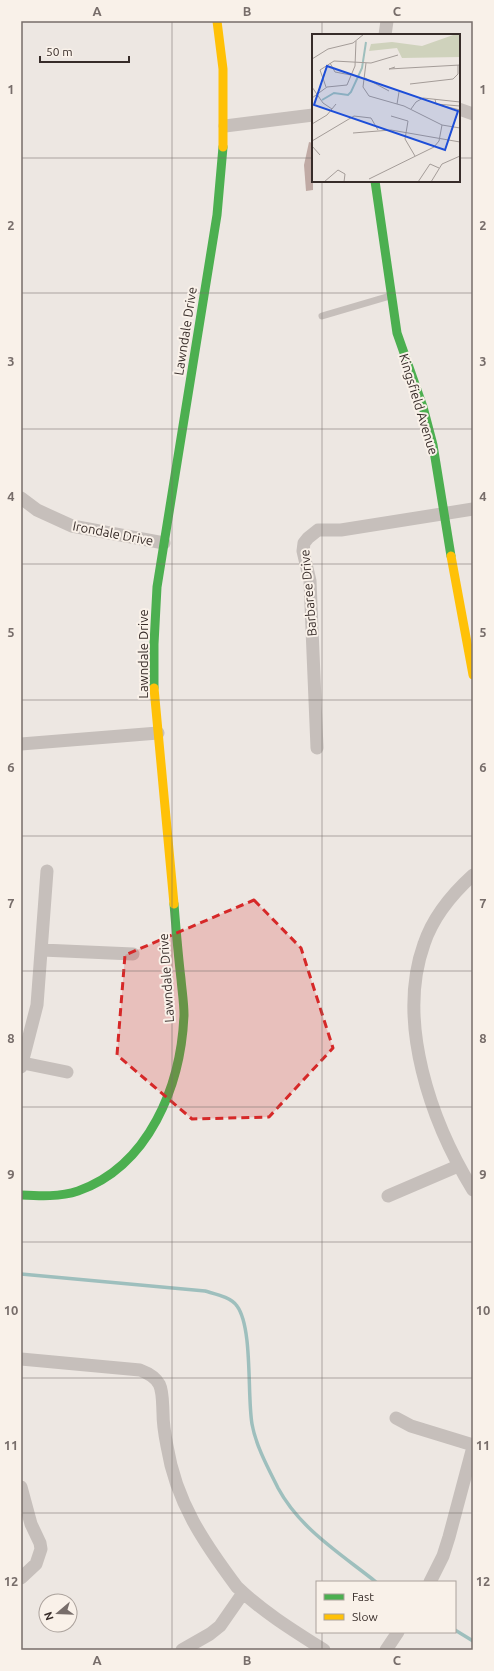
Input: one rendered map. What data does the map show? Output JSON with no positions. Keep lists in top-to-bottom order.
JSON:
{
  "streets": {
    "street": [
      "Lawndale Drive",
      "Kingsfield Avenue",
      "Irondale Drive",
      "Barbaree Drive"
    ]
  },
  "crossings": [
    ["Lawndale Drive", "Irondale Drive"],
    ["Kingsfield Avenue", "Barbaree Drive"]
  ],
  "legend": ["Fast", "Slow"],
  "scale_bar": "50 m",
  "north": "left",
  "grid": {
    "columns": ["A", "B", "C"],
    "rows": [
      "1",
      "2",
      "3",
      "4",
      "5",
      "6",
      "7",
      "8",
      "9",
      "10",
      "11",
      "12"
    ]
  }
}
